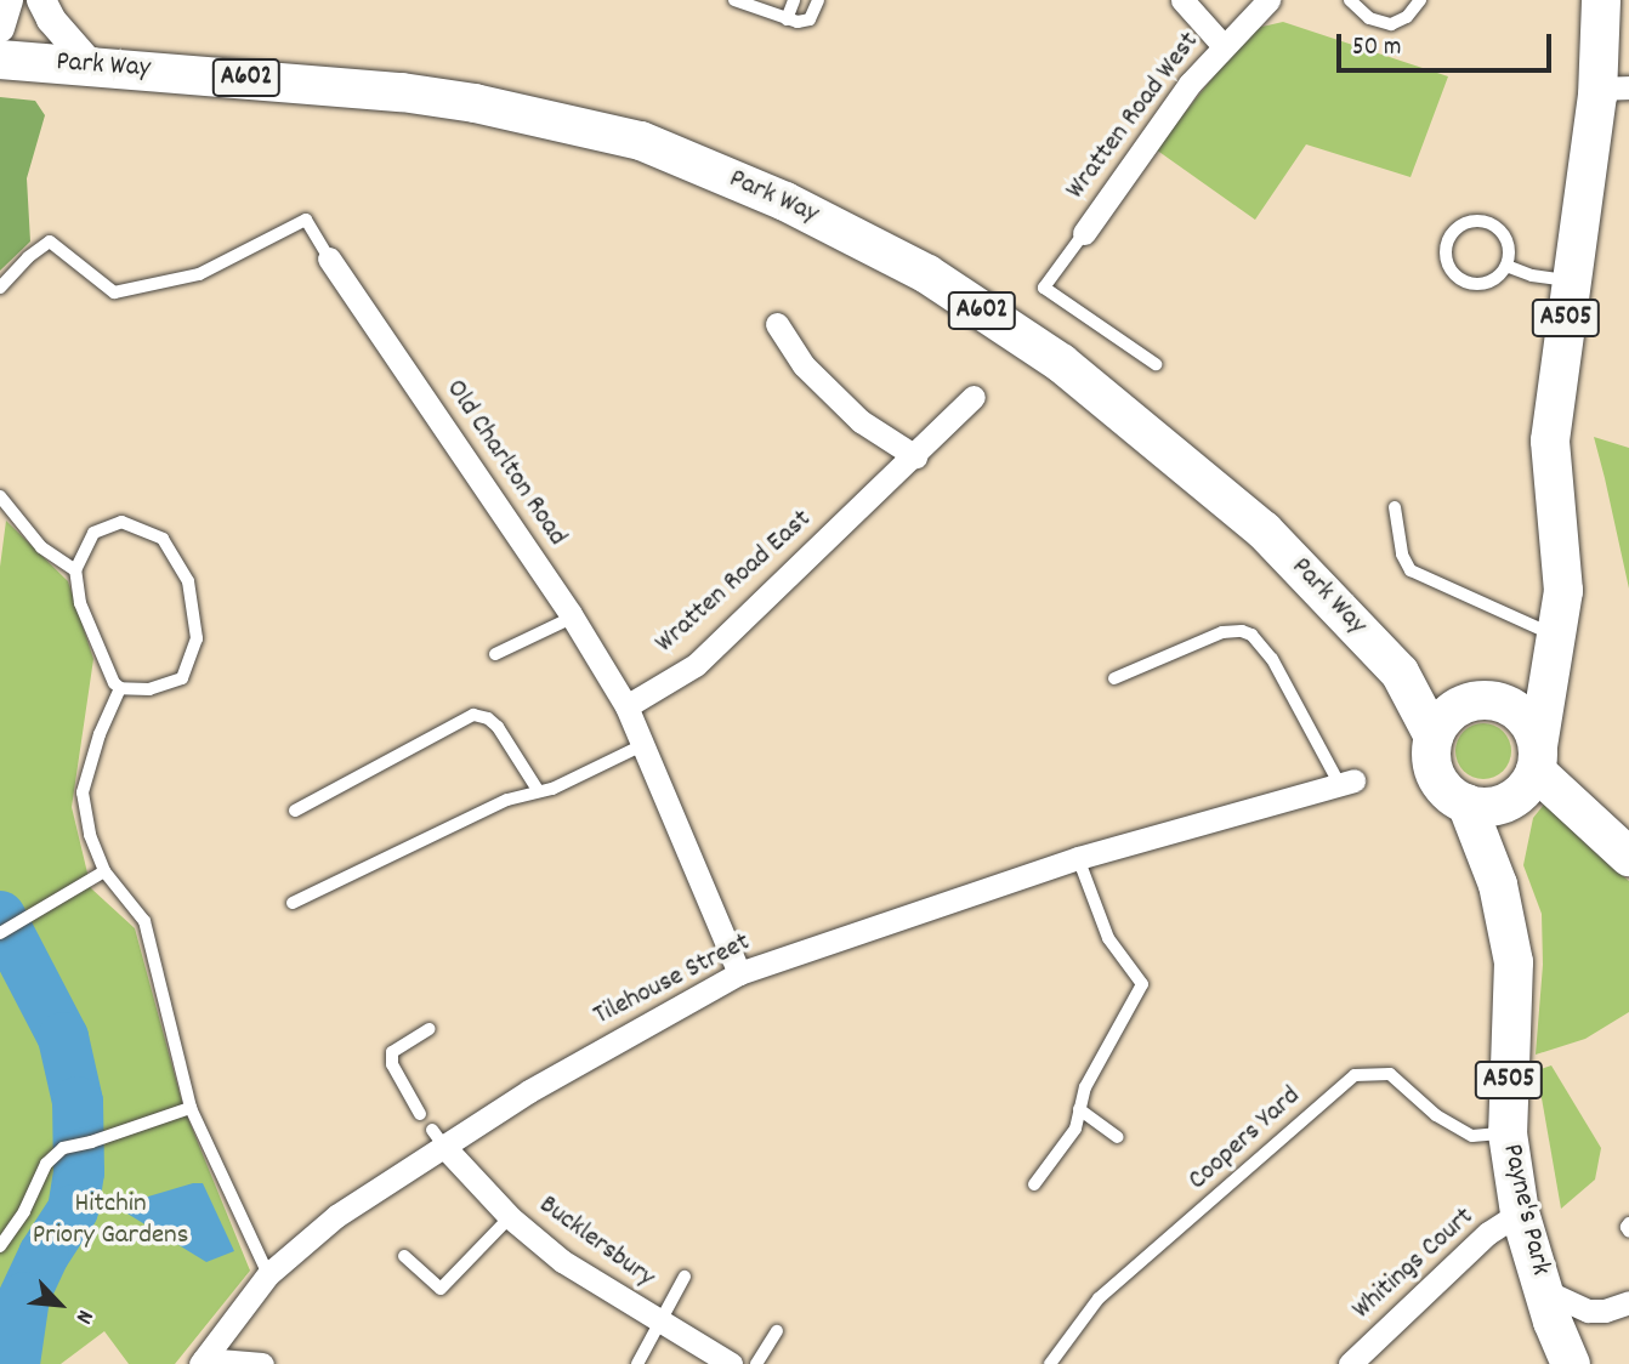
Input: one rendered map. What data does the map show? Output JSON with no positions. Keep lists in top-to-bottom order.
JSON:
{
  "streets": {
    "main road": [
      "Park Way",
      "A602",
      "A505",
      "Payne's Park"
    ],
    "street": [
      "Wratten Road West",
      "Old Charlton Road",
      "Wratten Road East",
      "Tilehouse Street",
      "Bucklersbury",
      "Whitings Court"
    ],
    "lane": ["Coopers Yard"]
  },
  "crossings": [
    ["Park Way", "A505"],
    ["Park Way", "Payne's Park"],
    ["A505", "Payne's Park"],
    ["Old Charlton Road", "Wratten Road East"],
    ["Tilehouse Street", "Bucklersbury"],
    ["Coopers Yard", "Payne's Park"],
    ["Payne's Park", "Whitings Court"]
  ],
  "parks": ["Hitchin Priory Gardens"],
  "scale_bar": "50 m",
  "north": "bottom right"
}
